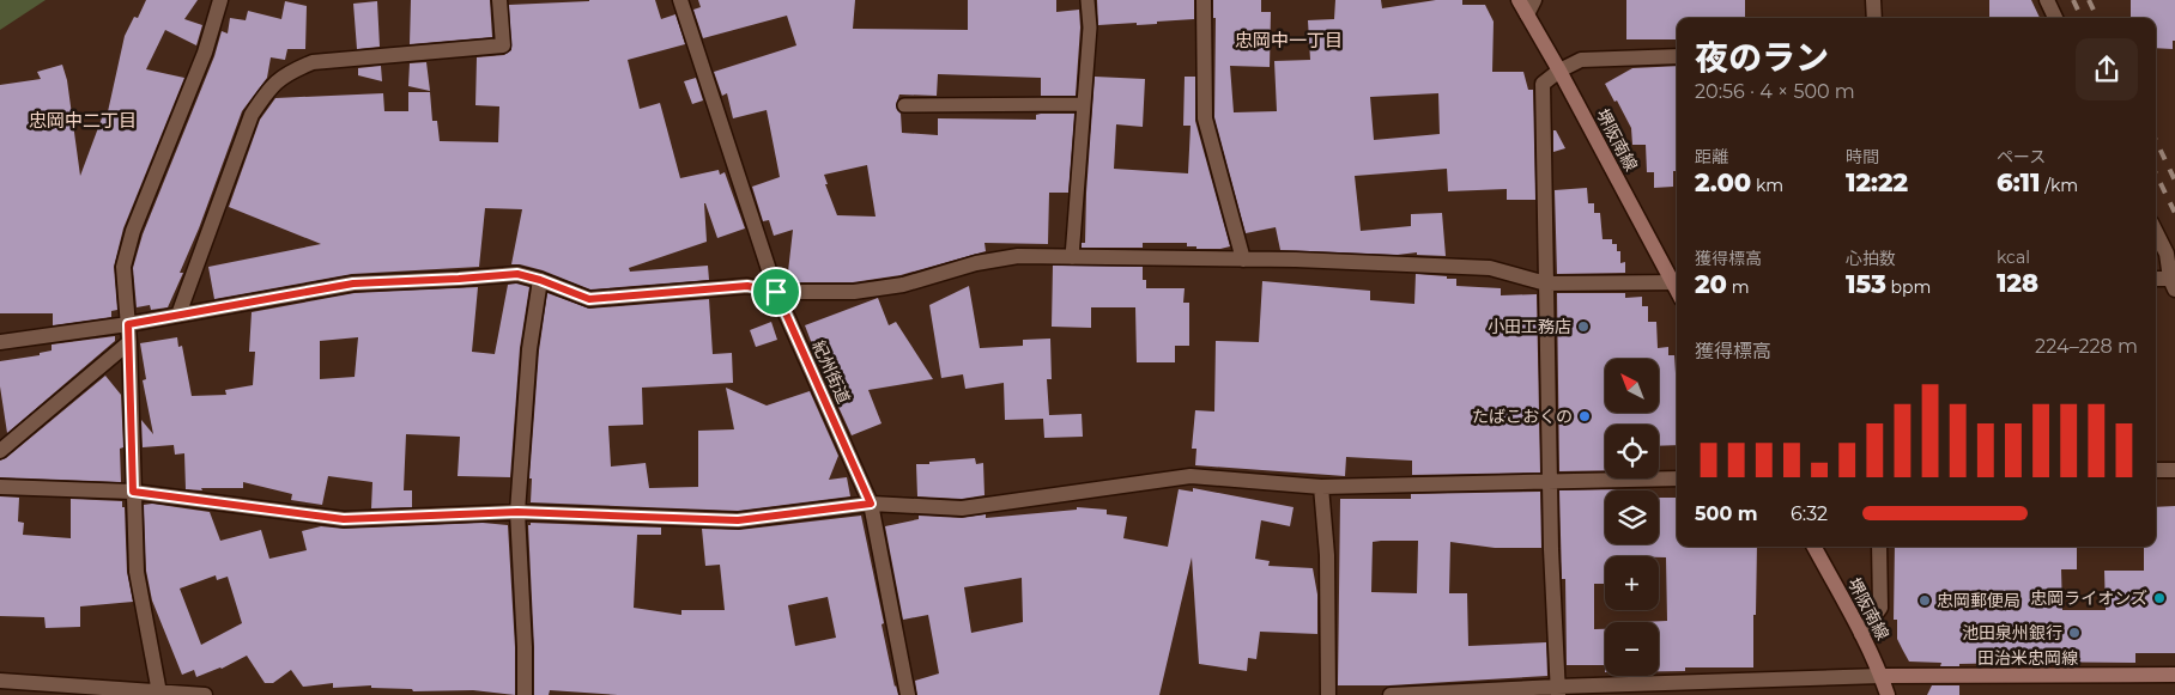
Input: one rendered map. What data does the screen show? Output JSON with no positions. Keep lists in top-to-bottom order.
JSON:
{
  "streets": {
    "main road": ["堺阪南線", "田治米忠岡線"],
    "street": ["紀州街道"]
  },
  "crossings": [
    ["堺阪南線", "田治米忠岡線"]
  ],
  "districts": ["忠岡中一丁目", "忠岡中二丁目"],
  "places": [
    "小田工務店",
    "たばこおくの",
    "忠岡ライオンズ",
    "忠岡郵便局",
    "池田泉州銀行"
  ],
  "north": "top left",
  "page": {
    "heading": ["夜のラン", "20:56 · 4 × 500 m"],
    "stats": [
      ["距離", "2.00 km"],
      ["時間", "12:22"],
      ["ペース", "6:11 /km"],
      ["獲得標高", "20 m"],
      ["心拍数", "153 bpm"],
      ["kcal", "128"]
    ],
    "chart": ["獲得標高", "224–228 m"],
    "map_buttons": ["+", "−"],
    "list": [
      {
        "name": "500 m",
        "note": "6:32"
      }
    ]
  }
}
